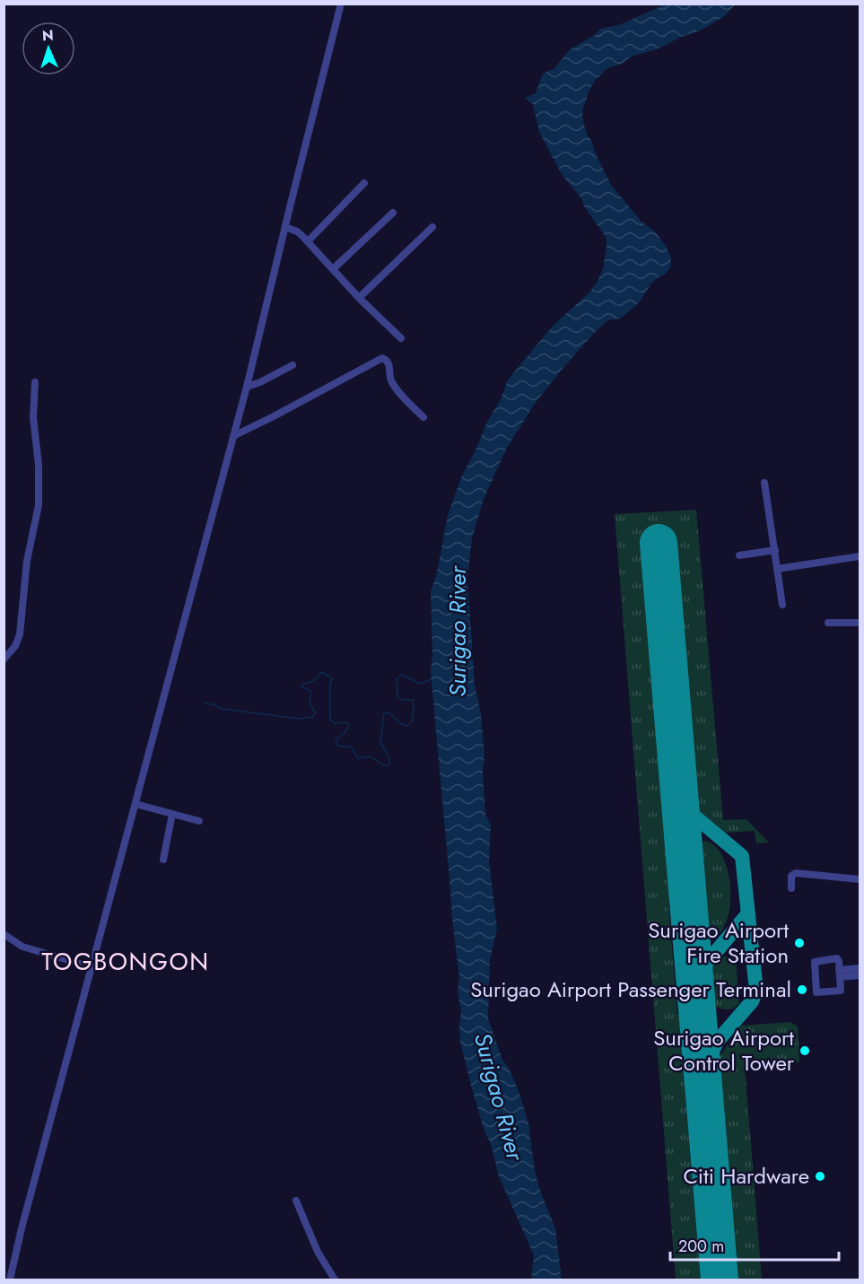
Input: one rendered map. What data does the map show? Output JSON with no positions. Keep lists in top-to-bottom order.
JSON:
{
  "districts": ["TOGBONGON"],
  "water": ["Surigao River"],
  "places": [
    "Surigao Airport Fire Station",
    "Surigao Airport Passenger Terminal",
    "Surigao Airport Control Tower",
    "Citi Hardware"
  ],
  "scale_bar": "200 m",
  "north": "top"
}
